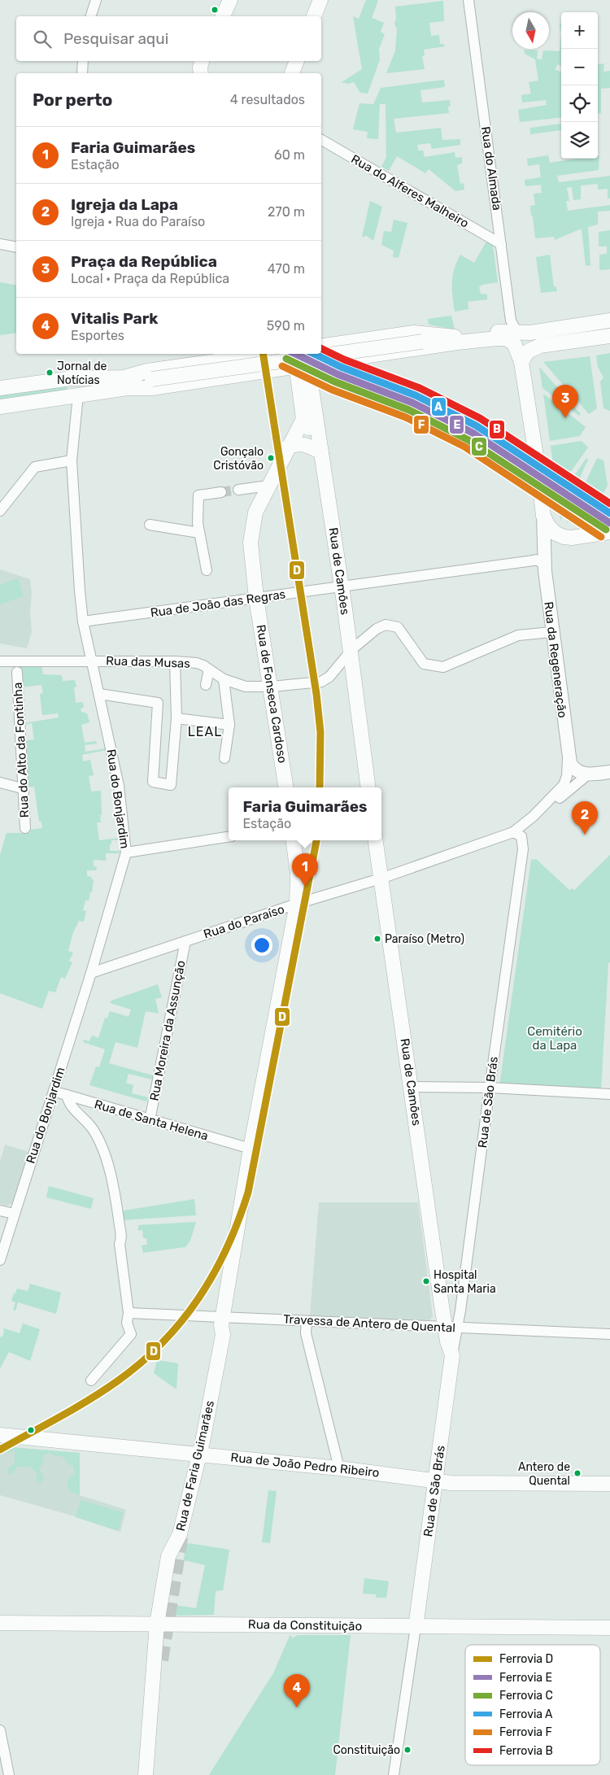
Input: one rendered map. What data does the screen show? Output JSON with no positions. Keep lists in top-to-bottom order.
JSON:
{
  "streets": {
    "main road": [
      "Rua de Camões",
      "Rua de Fonseca Cardoso",
      "Rua de São Brás",
      "Rua de João Pedro Ribeiro",
      "Rua de Faria Guimarães",
      "Rua da Constituição"
    ],
    "street": [
      "Rua do Almada",
      "Rua do Alferes Malheiro",
      "Rua de João das Regras",
      "Rua da Regeneração",
      "Rua das Musas",
      "Rua do Alto da Fontinha",
      "Rua do Bonjardim",
      "Rua do Paraíso",
      "Rua Moreira da Assunção",
      "Rua de Santa Helena",
      "Travessa de Antero de Quental"
    ]
  },
  "crossings": [
    ["Rua do Almada", "Rua do Alferes Malheiro"],
    ["Rua de Camões", "Rua de João das Regras"],
    ["Rua de Camões", "Rua das Musas"],
    ["Rua de Camões", "Rua de Fonseca Cardoso"],
    ["Rua de Camões", "Rua do Paraíso"],
    ["Rua de Camões", "Rua de São Brás"],
    ["Rua de Camões", "Travessa de Antero de Quental"],
    ["Rua de João das Regras", "Rua da Regeneração"],
    ["Rua de João das Regras", "Rua de Fonseca Cardoso"],
    ["Rua de João das Regras", "Rua do Bonjardim"],
    ["Rua da Regeneração", "Rua das Musas"],
    ["Rua da Regeneração", "Rua do Paraíso"],
    ["Rua das Musas", "Rua de Fonseca Cardoso"],
    ["Rua das Musas", "Rua do Bonjardim"],
    ["Rua do Bonjardim", "Rua do Paraíso"],
    ["Rua do Bonjardim", "Rua de Santa Helena"],
    ["Rua do Paraíso", "Rua Moreira da Assunção"],
    ["Rua do Paraíso", "Rua de Faria Guimarães"],
    ["Rua Moreira da Assunção", "Rua de Santa Helena"],
    ["Rua de São Brás", "Travessa de Antero de Quental"],
    ["Rua de São Brás", "Rua de João Pedro Ribeiro"],
    ["Rua de São Brás", "Rua da Constituição"],
    ["Rua de Santa Helena", "Rua de Faria Guimarães"],
    ["Travessa de Antero de Quental", "Rua de Faria Guimarães"],
    ["Rua de João Pedro Ribeiro", "Rua de Faria Guimarães"],
    ["Rua de Faria Guimarães", "Rua da Constituição"]
  ],
  "districts": ["LEAL"],
  "parks": ["Cemitério da Lapa"],
  "places": [
    "Jornal de Notícias",
    "Gonçalo Cristóvão",
    "Paraíso (Metro)",
    "Hospital Santa Maria",
    "Antero de Quental",
    "Constituição"
  ],
  "lines": [
    "rail line B",
    "rail line D",
    "rail line E",
    "rail line A",
    "rail line C",
    "rail line F"
  ],
  "legend": [
    "Ferrovia D",
    "Ferrovia E",
    "Ferrovia C",
    "Ferrovia A",
    "Ferrovia F",
    "Ferrovia B"
  ],
  "north": "bottom",
  "page": {
    "map_buttons": ["+", "−"],
    "search": "Pesquisar aqui",
    "heading": ["Por perto", "4 resultados"],
    "list": [
      {
        "mark": "1",
        "name": "Faria Guimarães",
        "note": "Estação",
        "value": "60 m"
      },
      {
        "mark": "2",
        "name": "Igreja da Lapa",
        "note": "Igreja · Rua do Paraíso",
        "value": "270 m"
      },
      {
        "mark": "3",
        "name": "Praça da República",
        "note": "Local · Praça da República",
        "value": "470 m"
      },
      {
        "mark": "4",
        "name": "Vitalis Park",
        "note": "Esportes",
        "value": "590 m"
      }
    ],
    "pins": [
      "3",
      "2",
      "1",
      "4"
    ],
    "popup": ["Faria Guimarães", "Estação"]
  }
}
